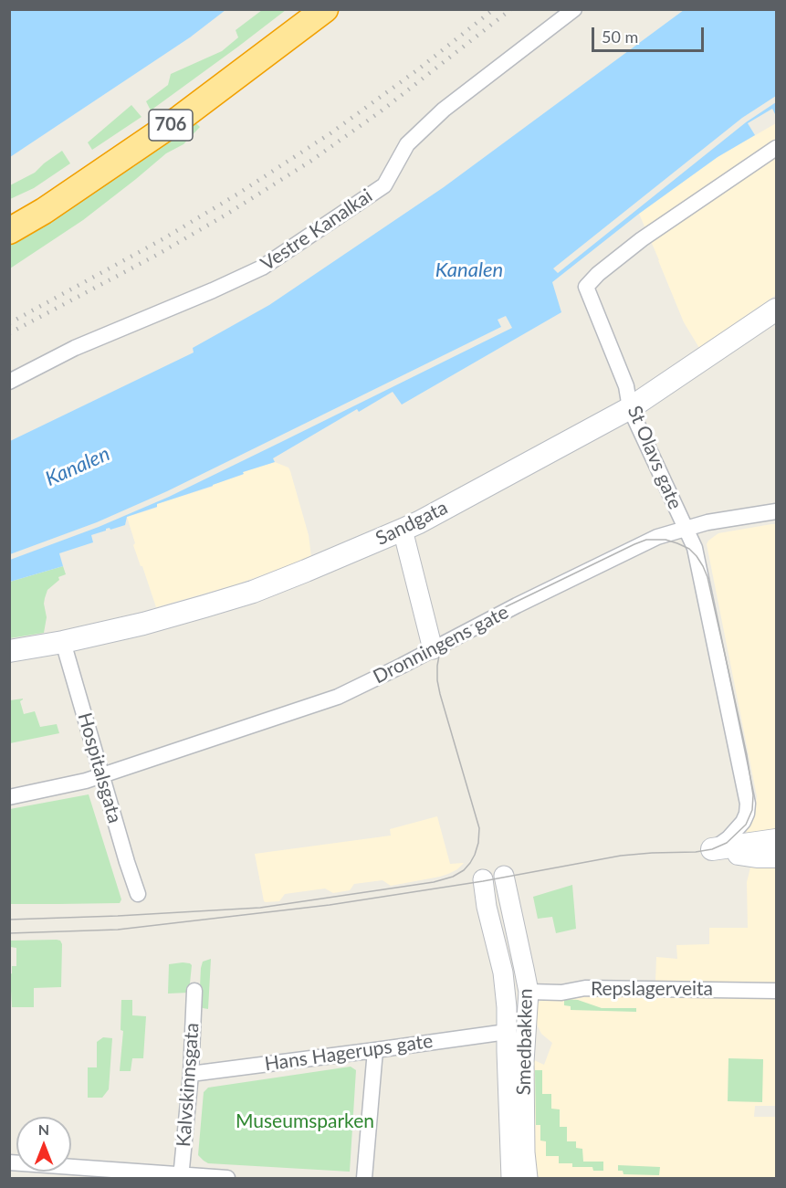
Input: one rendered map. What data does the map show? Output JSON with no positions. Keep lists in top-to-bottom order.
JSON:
{
  "streets": {
    "highway": ["706"],
    "main road": ["Sandgata"],
    "street": [
      "Vestre Kanalkai",
      "St Olavs gate",
      "Dronningens gate",
      "Hospitalsgata",
      "Repslagerveita",
      "Smedbakken",
      "Hans Hagerups gate",
      "Kalvskinnsgata"
    ]
  },
  "crossings": [
    ["St Olavs gate", "Sandgata"],
    ["St Olavs gate", "Dronningens gate"],
    ["Sandgata", "Hospitalsgata"],
    ["Dronningens gate", "Hospitalsgata"],
    ["Repslagerveita", "Smedbakken"],
    ["Smedbakken", "Hans Hagerups gate"],
    ["Hans Hagerups gate", "Kalvskinnsgata"]
  ],
  "water": ["Kanalen"],
  "parks": ["Museumsparken"],
  "scale_bar": "50 m",
  "north": "top"
}
